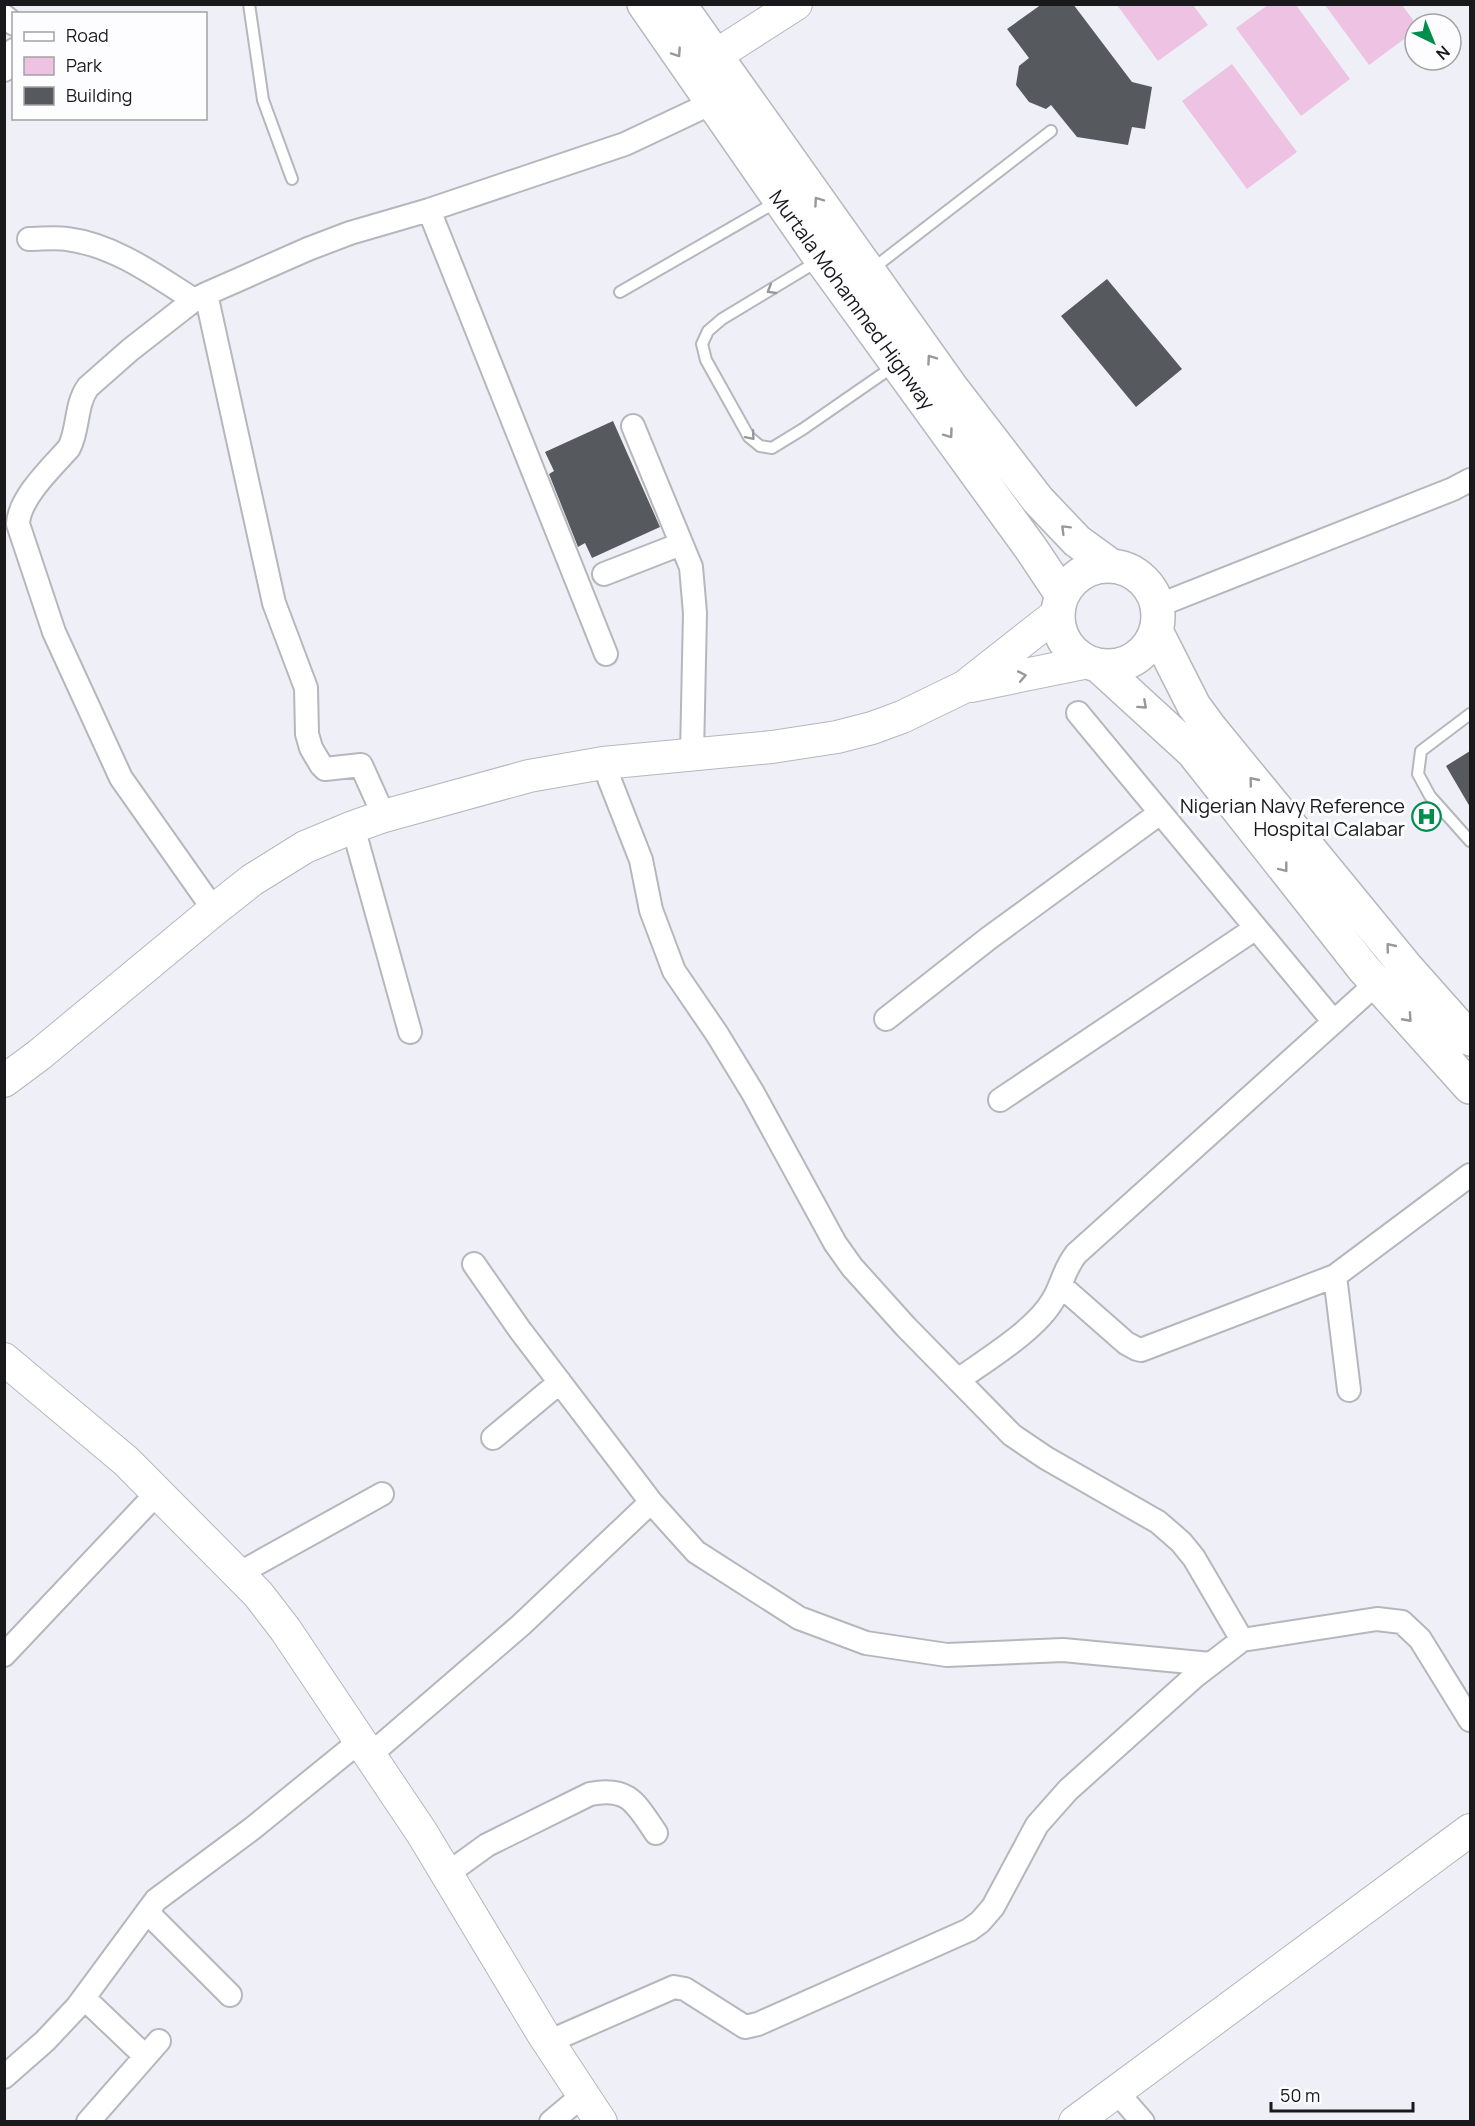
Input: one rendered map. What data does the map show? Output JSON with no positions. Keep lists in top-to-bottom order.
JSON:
{
  "streets": {
    "highway": ["Murtala Mohammed Highway"]
  },
  "places": {
    "hospital": ["Nigerian Navy Reference Hospital Calabar"]
  },
  "legend": ["Road", "Park", "Building"],
  "scale_bar": "50 m",
  "north": "bottom right"
}
